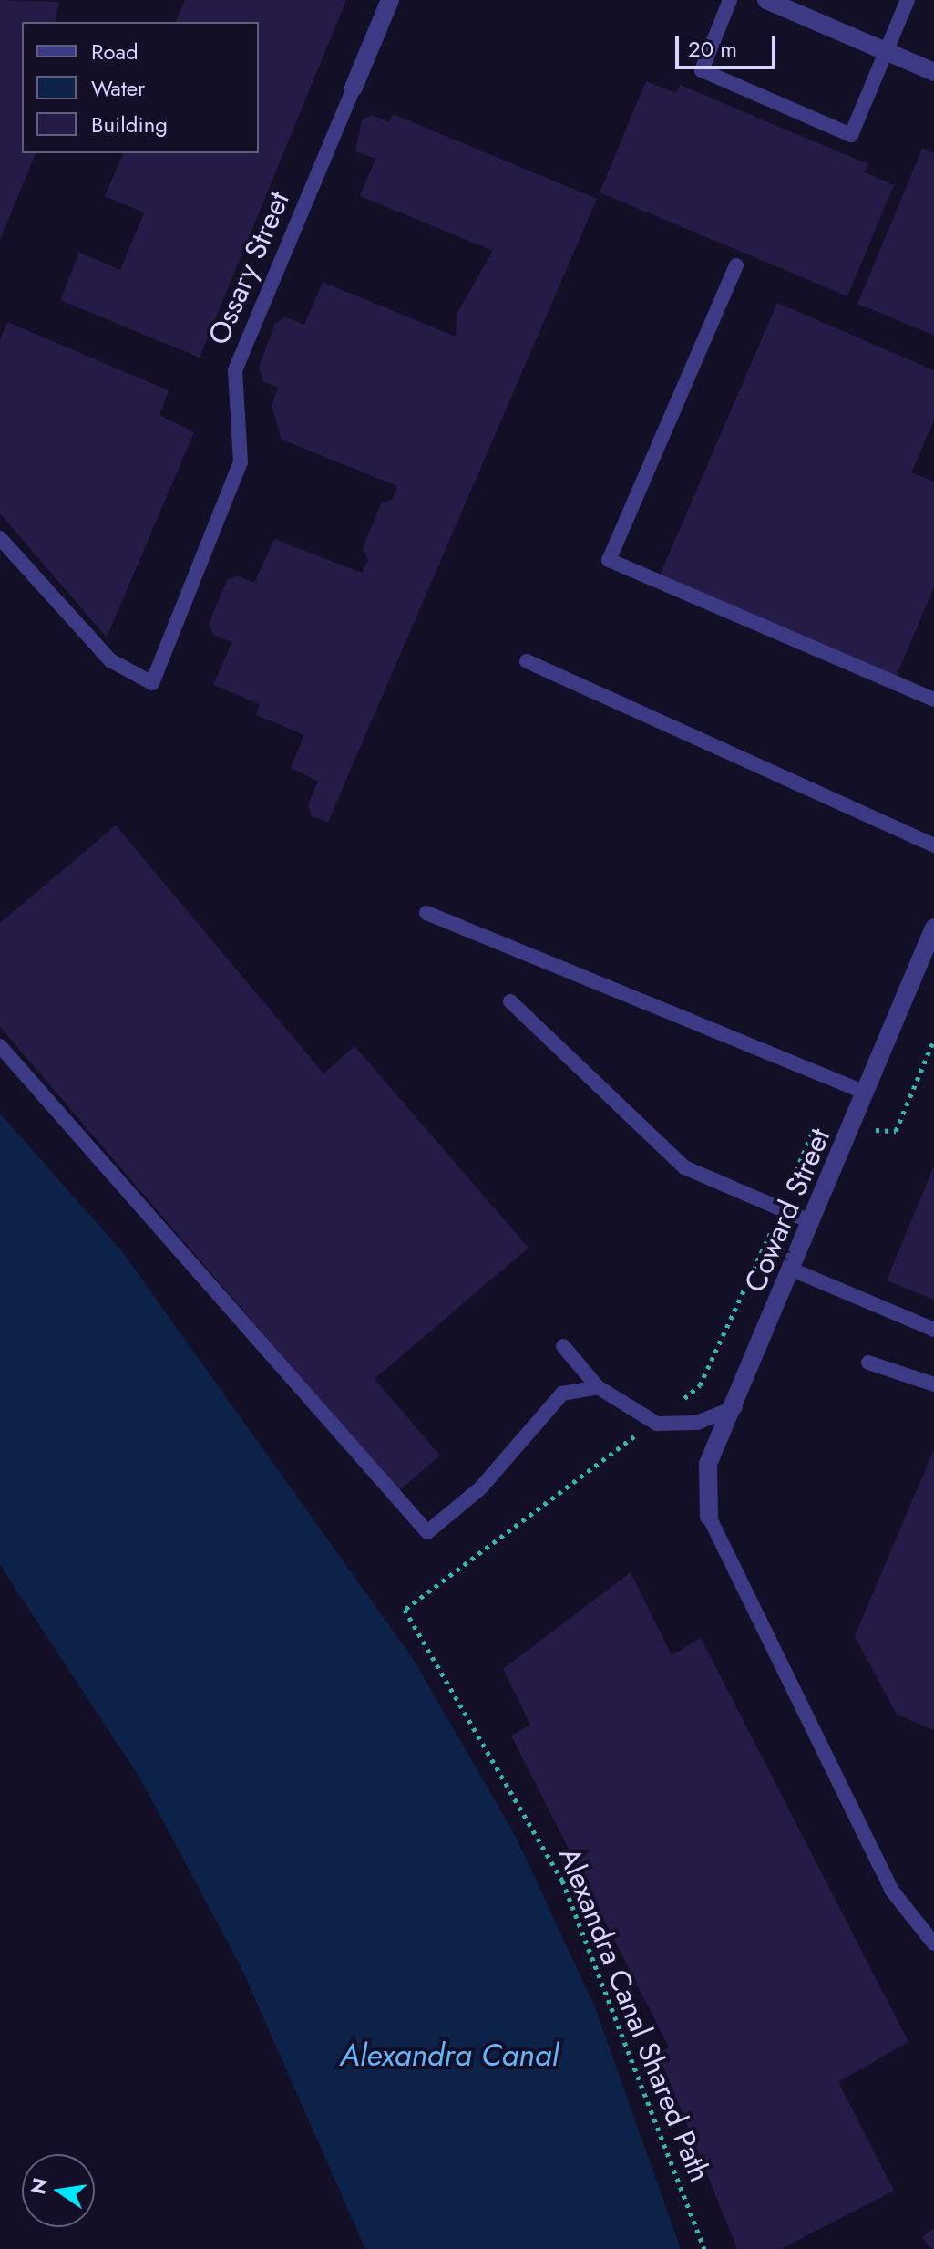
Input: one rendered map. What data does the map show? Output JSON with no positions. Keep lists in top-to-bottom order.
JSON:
{
  "streets": {
    "street": ["Ossary Street", "Coward Street"],
    "path": ["Alexandra Canal Shared Path"]
  },
  "water": ["Alexandra Canal"],
  "legend": ["Road", "Water", "Building"],
  "scale_bar": "20 m",
  "north": "left"
}
